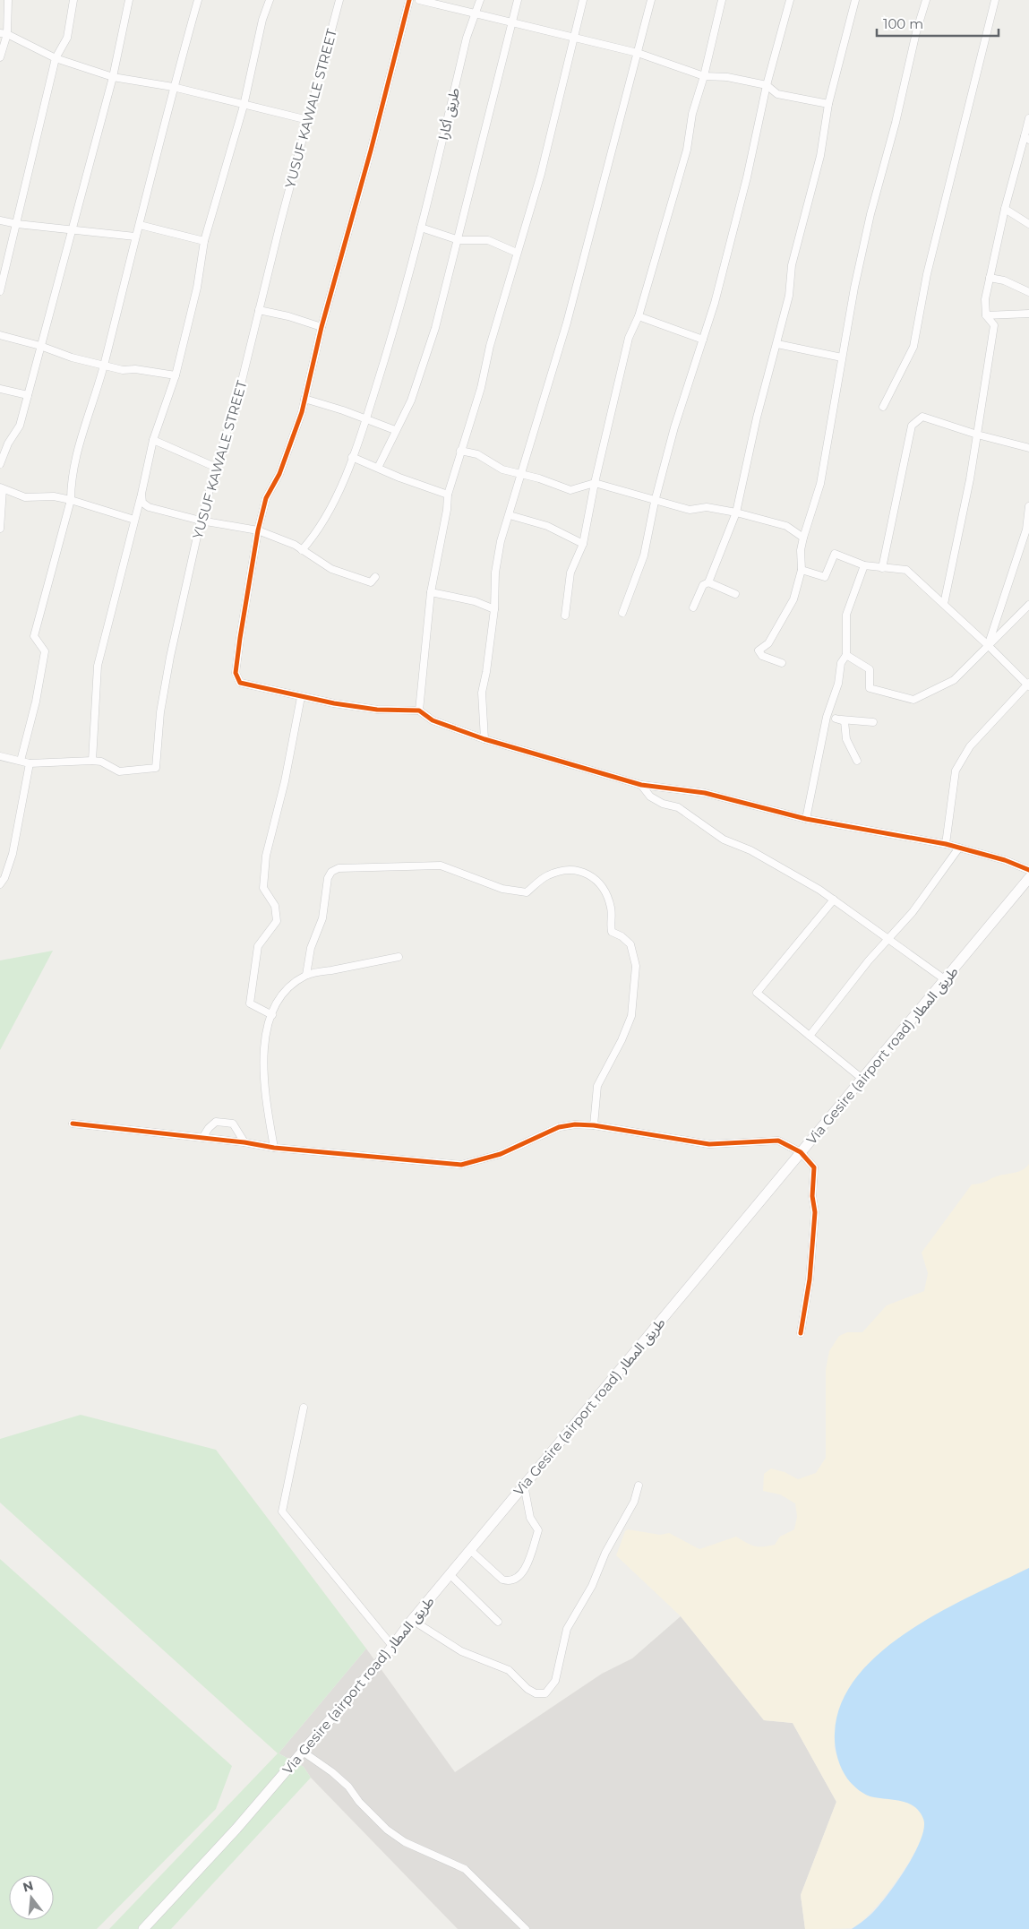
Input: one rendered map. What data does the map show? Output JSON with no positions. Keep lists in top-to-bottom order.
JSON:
{
  "streets": {
    "main road": ["Via Gesire (airport road) طريق المطار"],
    "street": ["YUSUF KAWALE STREET", "طريق أكارا"]
  },
  "scale_bar": "100 m",
  "north": "top"
}
